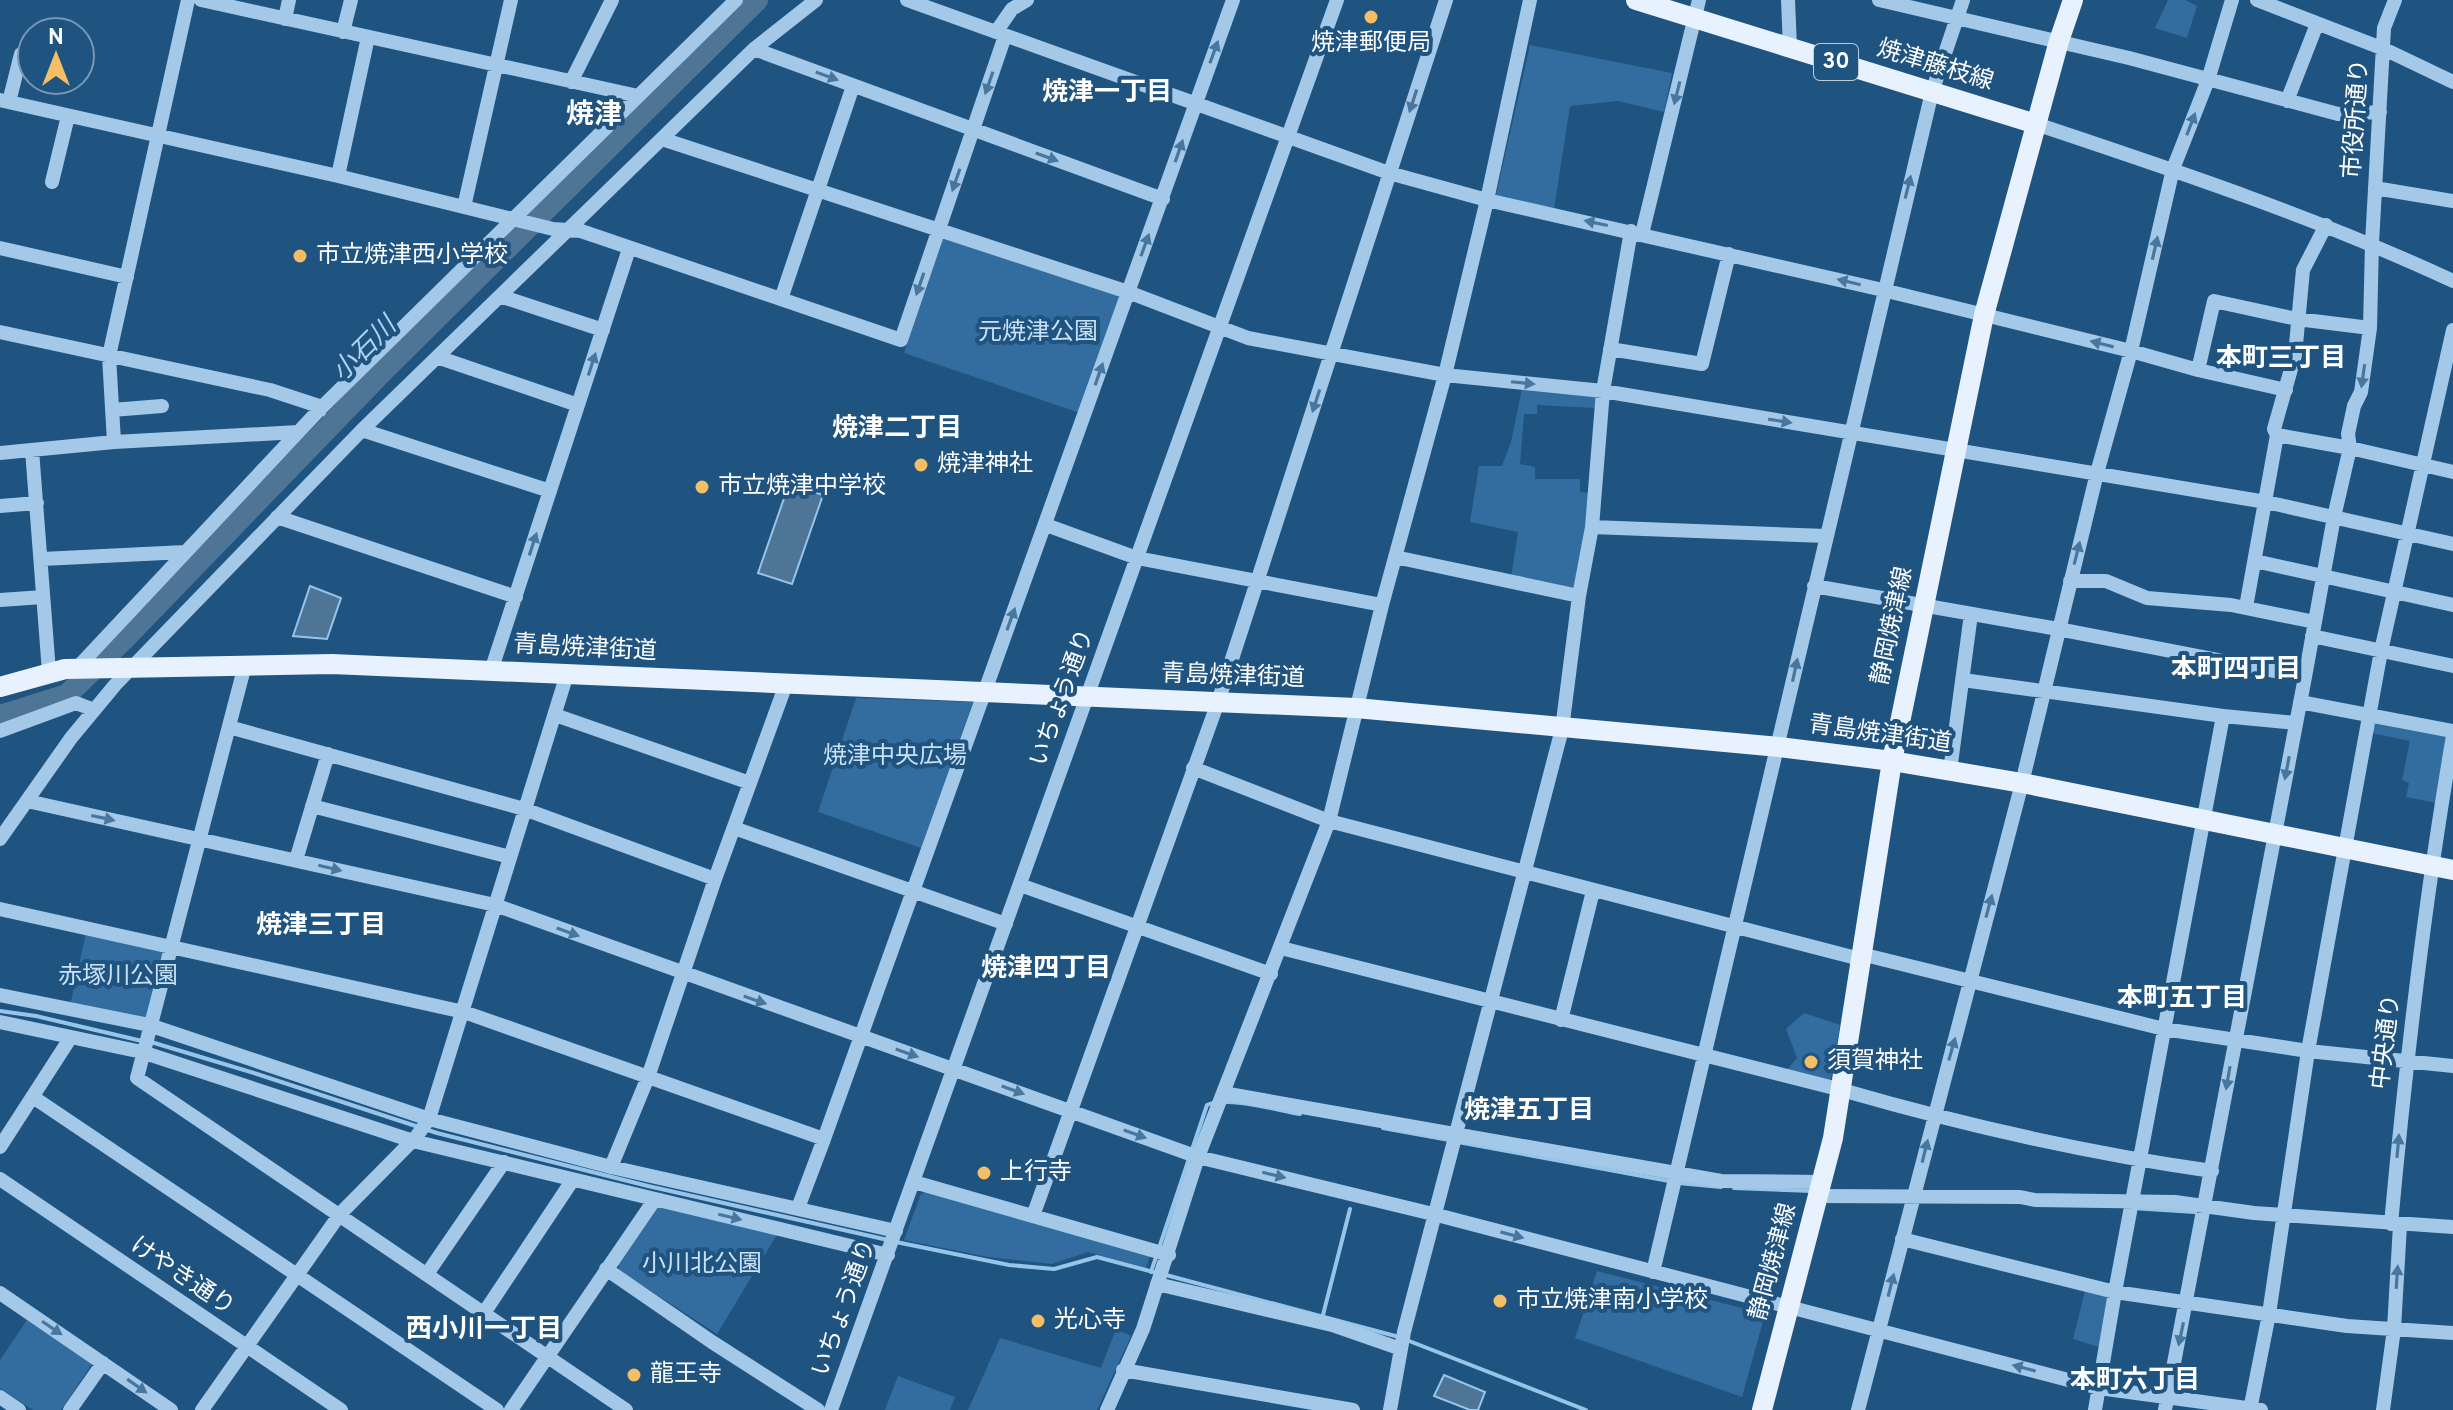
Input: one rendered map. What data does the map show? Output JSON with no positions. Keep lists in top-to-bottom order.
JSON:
{
  "streets": {
    "main road": [
      "30",
      "焼津藤枝線",
      "静岡焼津線",
      "青島焼津街道"
    ],
    "street": [
      "市役所通り",
      "いちょう通り",
      "中央通り",
      "けやき通り"
    ]
  },
  "crossings": [
    ["焼津藤枝線", "静岡焼津線"],
    ["市役所通り", "青島焼津街道"],
    ["静岡焼津線", "青島焼津街道"],
    ["青島焼津街道", "いちょう通り"],
    ["青島焼津街道", "中央通り"]
  ],
  "districts": [
    "焼津一丁目",
    "焼津",
    "本町三丁目",
    "焼津二丁目",
    "本町四丁目",
    "焼津三丁目",
    "焼津四丁目",
    "本町五丁目",
    "焼津五丁目",
    "西小川一丁目",
    "本町六丁目"
  ],
  "water": ["小石川"],
  "parks": [
    "元焼津公園",
    "焼津中央広場",
    "赤塚川公園",
    "小川北公園"
  ],
  "places": [
    "焼津郵便局",
    "市立焼津西小学校",
    "焼津神社",
    "市立焼津中学校",
    "須賀神社",
    "上行寺",
    "市立焼津南小学校",
    "光心寺",
    "龍王寺"
  ],
  "north": "top"
}
